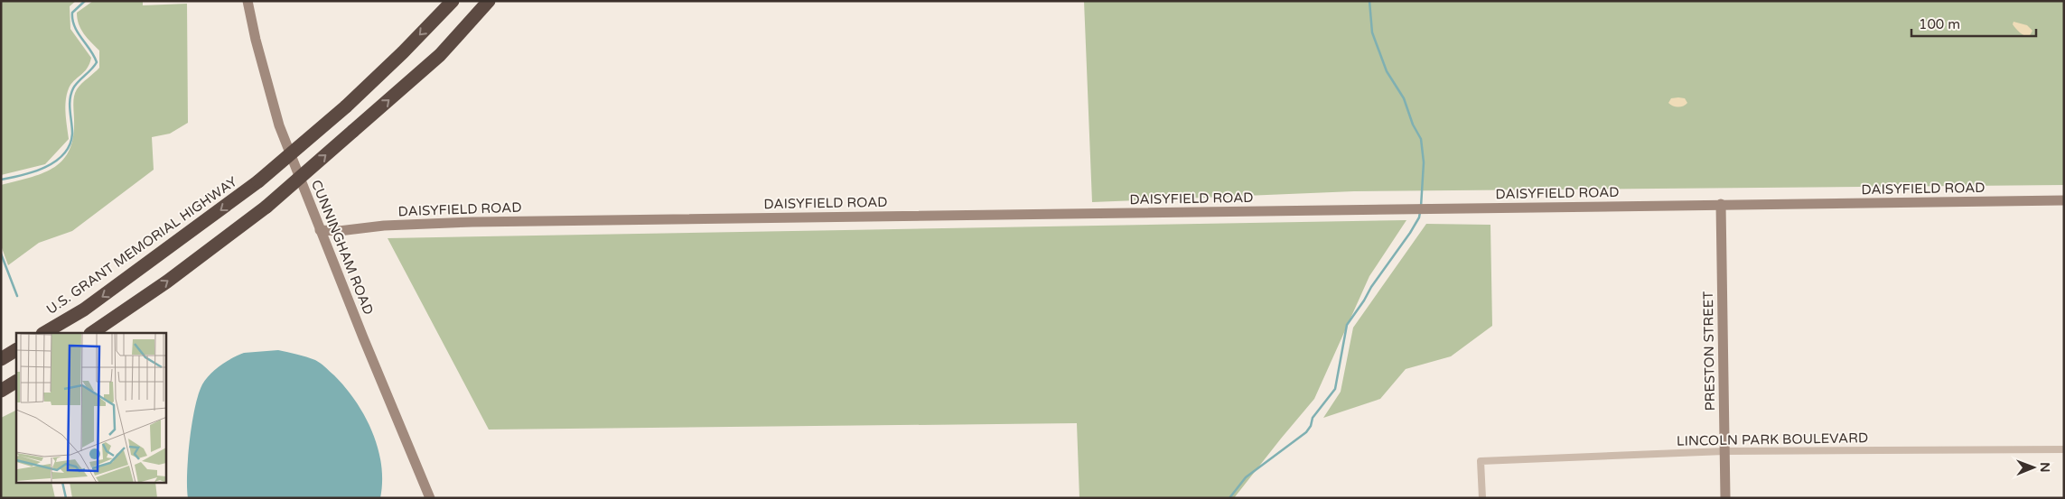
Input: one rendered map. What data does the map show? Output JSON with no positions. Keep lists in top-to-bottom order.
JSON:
{
  "streets": {
    "highway": ["U.S. GRANT MEMORIAL HIGHWAY"],
    "street": [
      "DAISYFIELD ROAD",
      "CUNNINGHAM ROAD",
      "PRESTON STREET",
      "LINCOLN PARK BOULEVARD"
    ]
  },
  "crossings": [
    ["DAISYFIELD ROAD", "CUNNINGHAM ROAD"],
    ["DAISYFIELD ROAD", "PRESTON STREET"],
    ["PRESTON STREET", "LINCOLN PARK BOULEVARD"]
  ],
  "scale_bar": "100 m",
  "north": "right"
}
